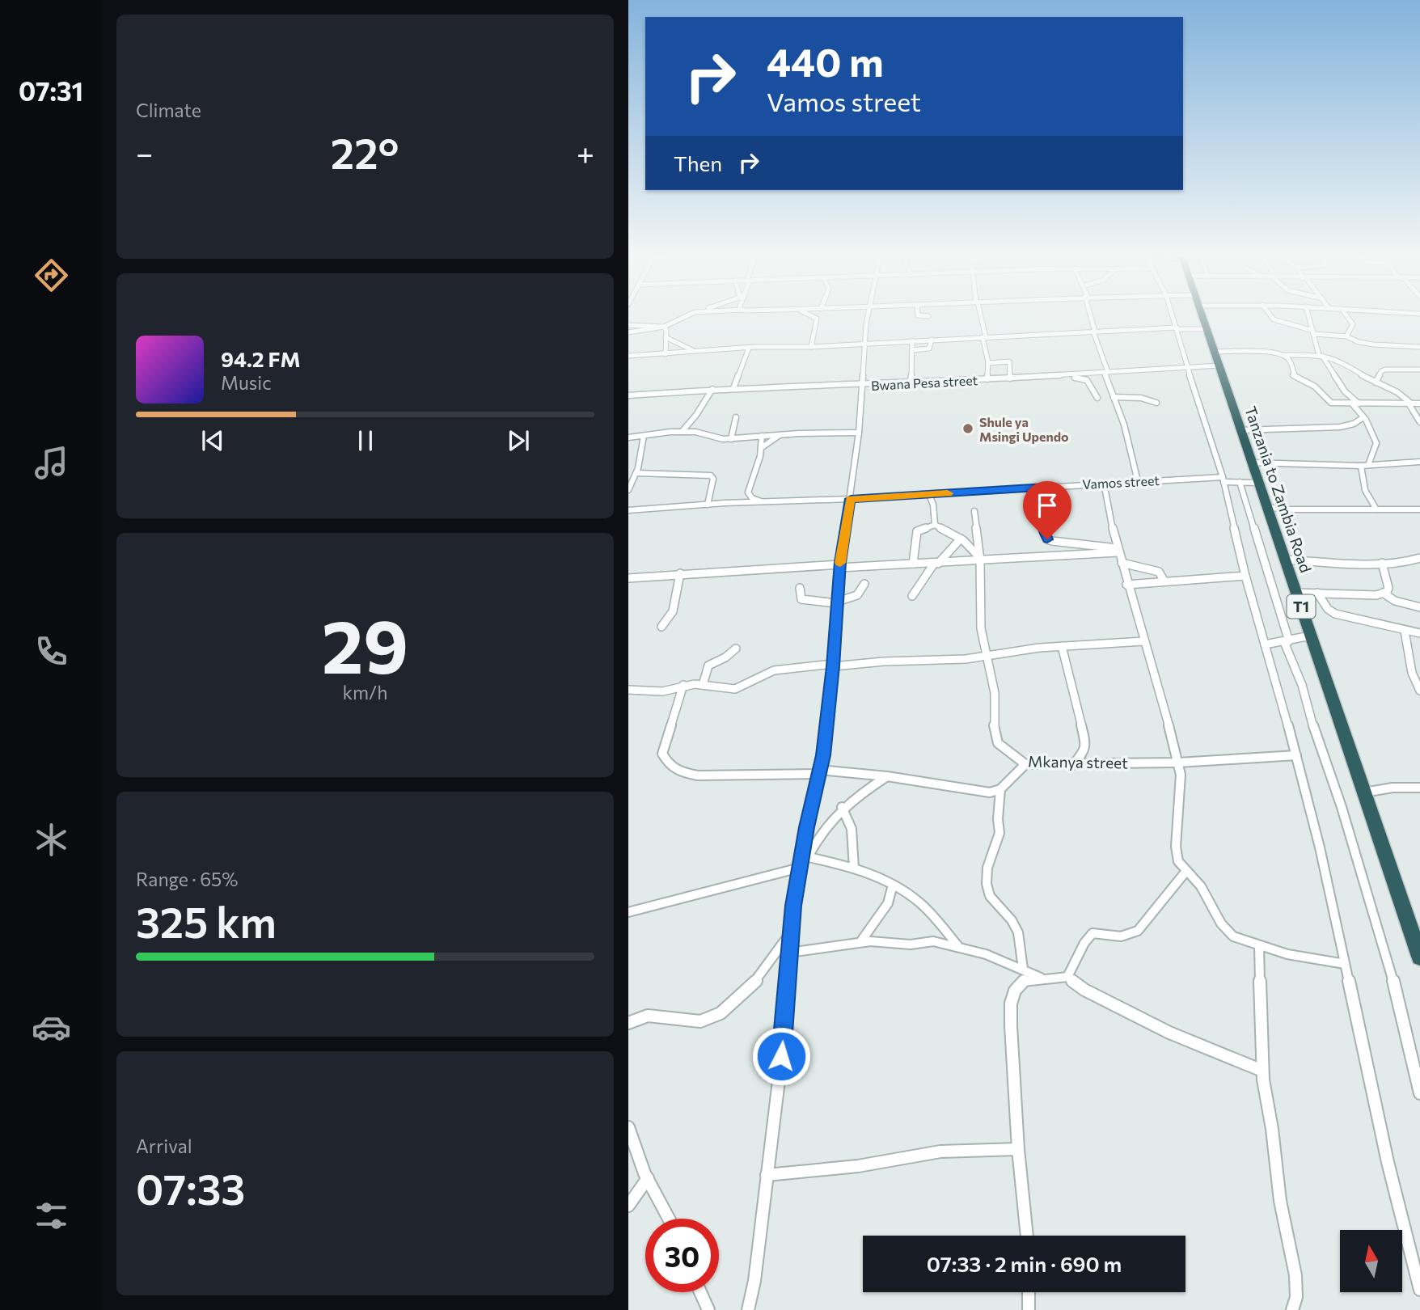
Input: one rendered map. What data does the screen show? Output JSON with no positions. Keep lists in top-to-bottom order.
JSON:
{
  "streets": {
    "highway": ["Tanzania to Zambia Road", "T1"],
    "street": ["Bwana Pesa street", "Vamos street", "Mkanya street"]
  },
  "crossings": [
    ["Bwana Pesa street", "Tanzania to Zambia Road"],
    ["Vamos street", "Tanzania to Zambia Road"]
  ],
  "places": ["Shule ya Msingi Upendo"],
  "north": "top",
  "page": {
    "tabs": "07:31",
    "tile": [
      "Climate",
      ["29", "km/h"],
      ["Range · 65%", "325 km"],
      ["Arrival", "07:33"]
    ],
    "turn": ["440 m", "Vamos street"],
    "heat": ["−", "22°", "+"],
    "then": "Then",
    "song": ["94.2 FM", "Music"],
    "limit": "30",
    "trip": "07:33 · 2 min · 690 m"
  }
}
